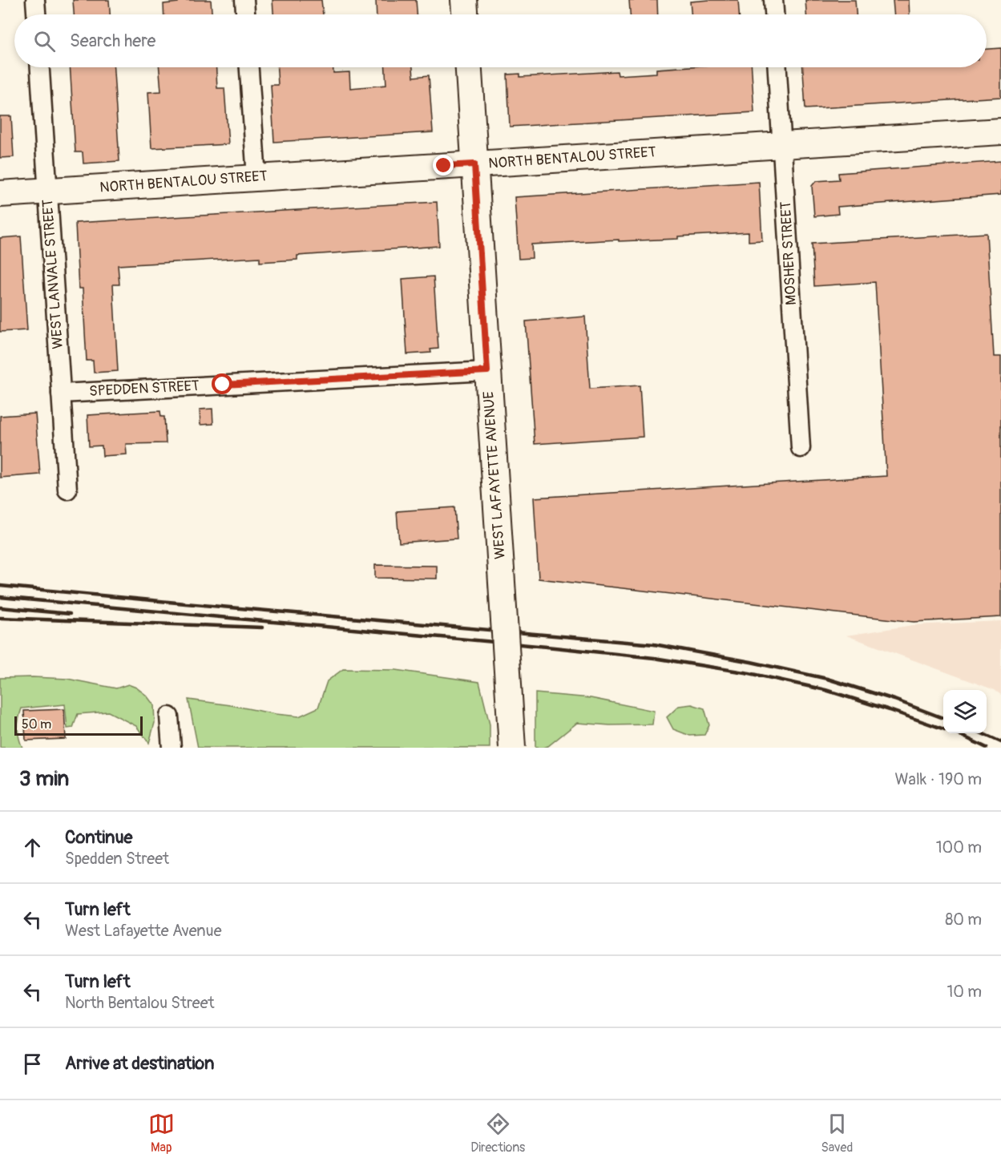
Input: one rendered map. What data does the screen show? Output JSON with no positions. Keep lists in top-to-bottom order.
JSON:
{
  "streets": {
    "street": [
      "NORTH BENTALOU STREET",
      "MOSHER STREET",
      "WEST LANVALE STREET",
      "SPEDDEN STREET",
      "WEST LAFAYETTE AVENUE"
    ]
  },
  "crossings": [
    ["NORTH BENTALOU STREET", "MOSHER STREET"],
    ["NORTH BENTALOU STREET", "WEST LANVALE STREET"],
    ["NORTH BENTALOU STREET", "WEST LAFAYETTE AVENUE"],
    ["WEST LANVALE STREET", "SPEDDEN STREET"],
    ["SPEDDEN STREET", "WEST LAFAYETTE AVENUE"]
  ],
  "scale_bar": "50 m",
  "page": {
    "search": "Search here",
    "scale": "50 m",
    "heading": ["3 min", "Walk · 190 m"],
    "list": [
      ["Continue", "Spedden Street", "100 m"],
      ["Turn left", "West Lafayette Avenue", "80 m"],
      ["Turn left", "North Bentalou Street", "10 m"],
      "Arrive at destination"
    ],
    "nav": ["Map", "Directions", "Saved"]
  }
}
